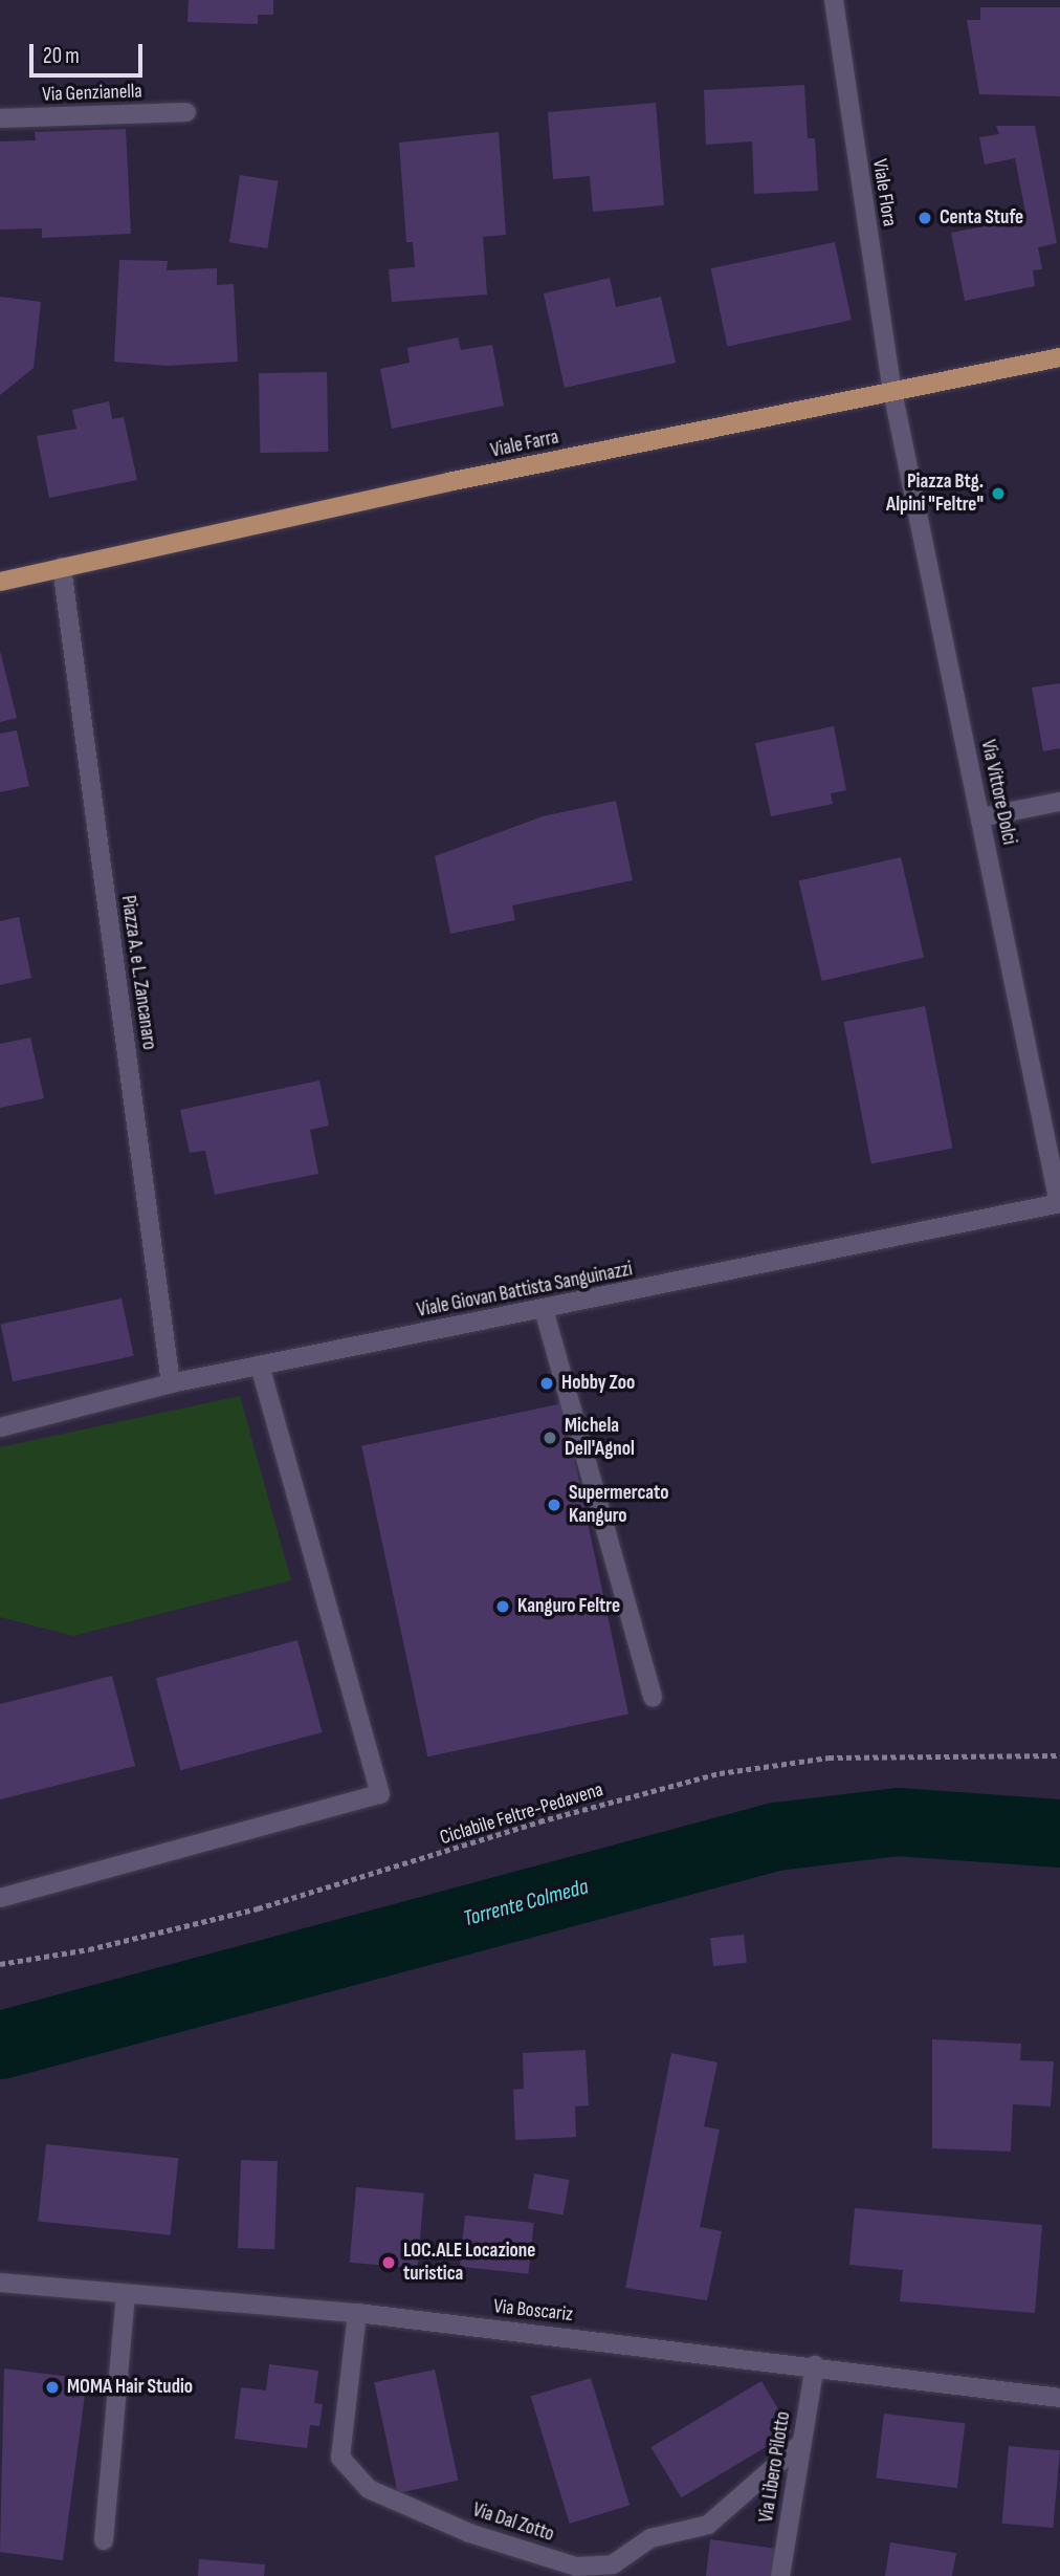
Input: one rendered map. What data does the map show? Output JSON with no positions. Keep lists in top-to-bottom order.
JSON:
{
  "streets": {
    "main road": ["Viale Farra"],
    "street": [
      "Via Genzianella",
      "Viale Flora",
      "Via Vittore Dolci",
      "Piazza A. e L. Zancanaro",
      "Viale Giovan Battista Sanguinazzi",
      "Via Boscariz",
      "Via Libero Pilotto",
      "Via Dal Zotto"
    ],
    "path": ["Ciclabile Feltre-Pedavena"]
  },
  "crossings": [
    ["Viale Flora", "Viale Farra"],
    ["Viale Flora", "Via Vittore Dolci"],
    ["Viale Farra", "Via Vittore Dolci"],
    ["Viale Farra", "Piazza A. e L. Zancanaro"],
    ["Via Vittore Dolci", "Viale Giovan Battista Sanguinazzi"],
    ["Piazza A. e L. Zancanaro", "Viale Giovan Battista Sanguinazzi"],
    ["Via Boscariz", "Via Libero Pilotto"],
    ["Via Boscariz", "Via Dal Zotto"],
    ["Via Libero Pilotto", "Via Dal Zotto"]
  ],
  "water": ["Torrente Colmeda"],
  "places": [
    "Centa Stufe",
    "Piazza Btg. Alpini \"Feltre\"",
    "Hobby Zoo",
    "Michela Dell'Agnol",
    "Supermercato Kanguro",
    "Kanguro Feltre",
    "LOC.ALE Locazione turistica",
    "MOMA Hair Studio"
  ],
  "scale_bar": "20 m"
}
